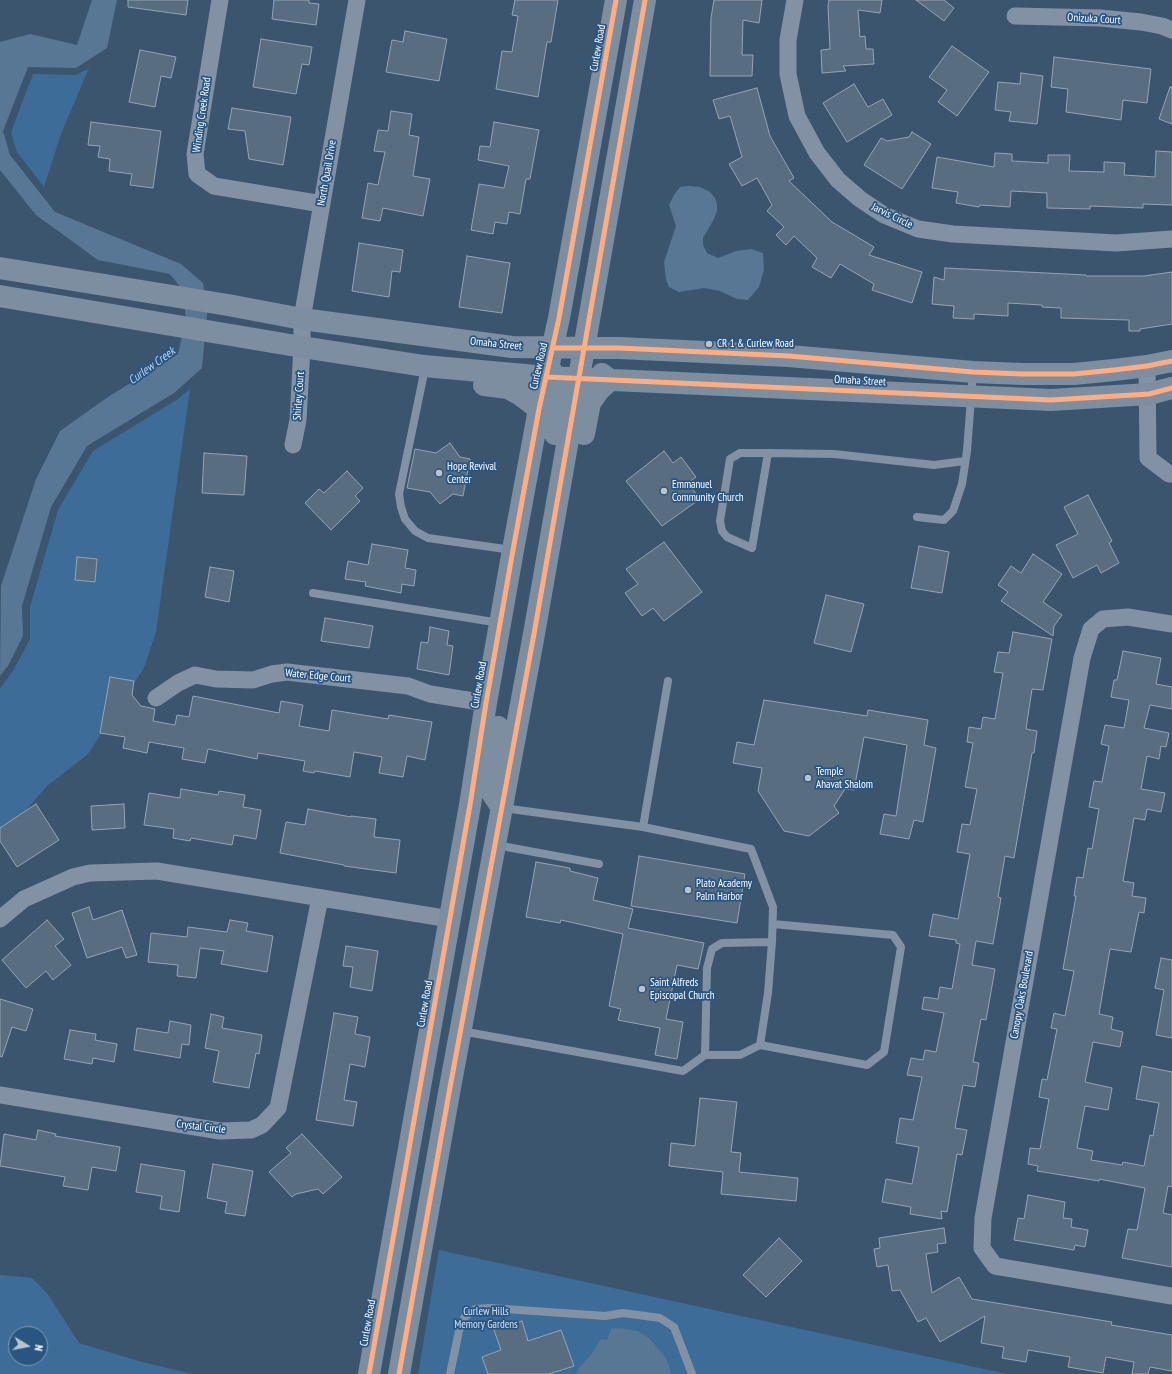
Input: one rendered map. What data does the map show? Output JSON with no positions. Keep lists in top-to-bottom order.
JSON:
{
  "streets": {
    "main road": ["Curlew Road", "Omaha Street"],
    "street": [
      "Onizuka Court",
      "Winding Creek Road",
      "North Quail Drive",
      "Jarvis Circle",
      "Shirley Court",
      "Water Edge Court",
      "Canopy Oaks Boulevard",
      "Crystal Circle"
    ]
  },
  "crossings": [
    ["Curlew Road", "Omaha Street"],
    ["Curlew Road", "Water Edge Court"],
    ["Winding Creek Road", "North Quail Drive"],
    ["North Quail Drive", "Omaha Street"],
    ["North Quail Drive", "Shirley Court"],
    ["Omaha Street", "Shirley Court"]
  ],
  "water": ["Curlew Creek"],
  "parks": ["Curlew Hills Memory Gardens"],
  "places": [
    "CR 1 & Curlew Road",
    "Hope Revival Center",
    "Emmanuel Community Church",
    "Temple Ahavat Shalom",
    "Plato Academy Palm Harbor",
    "Saint Alfreds Episcopal Church"
  ],
  "north": "right"
}
